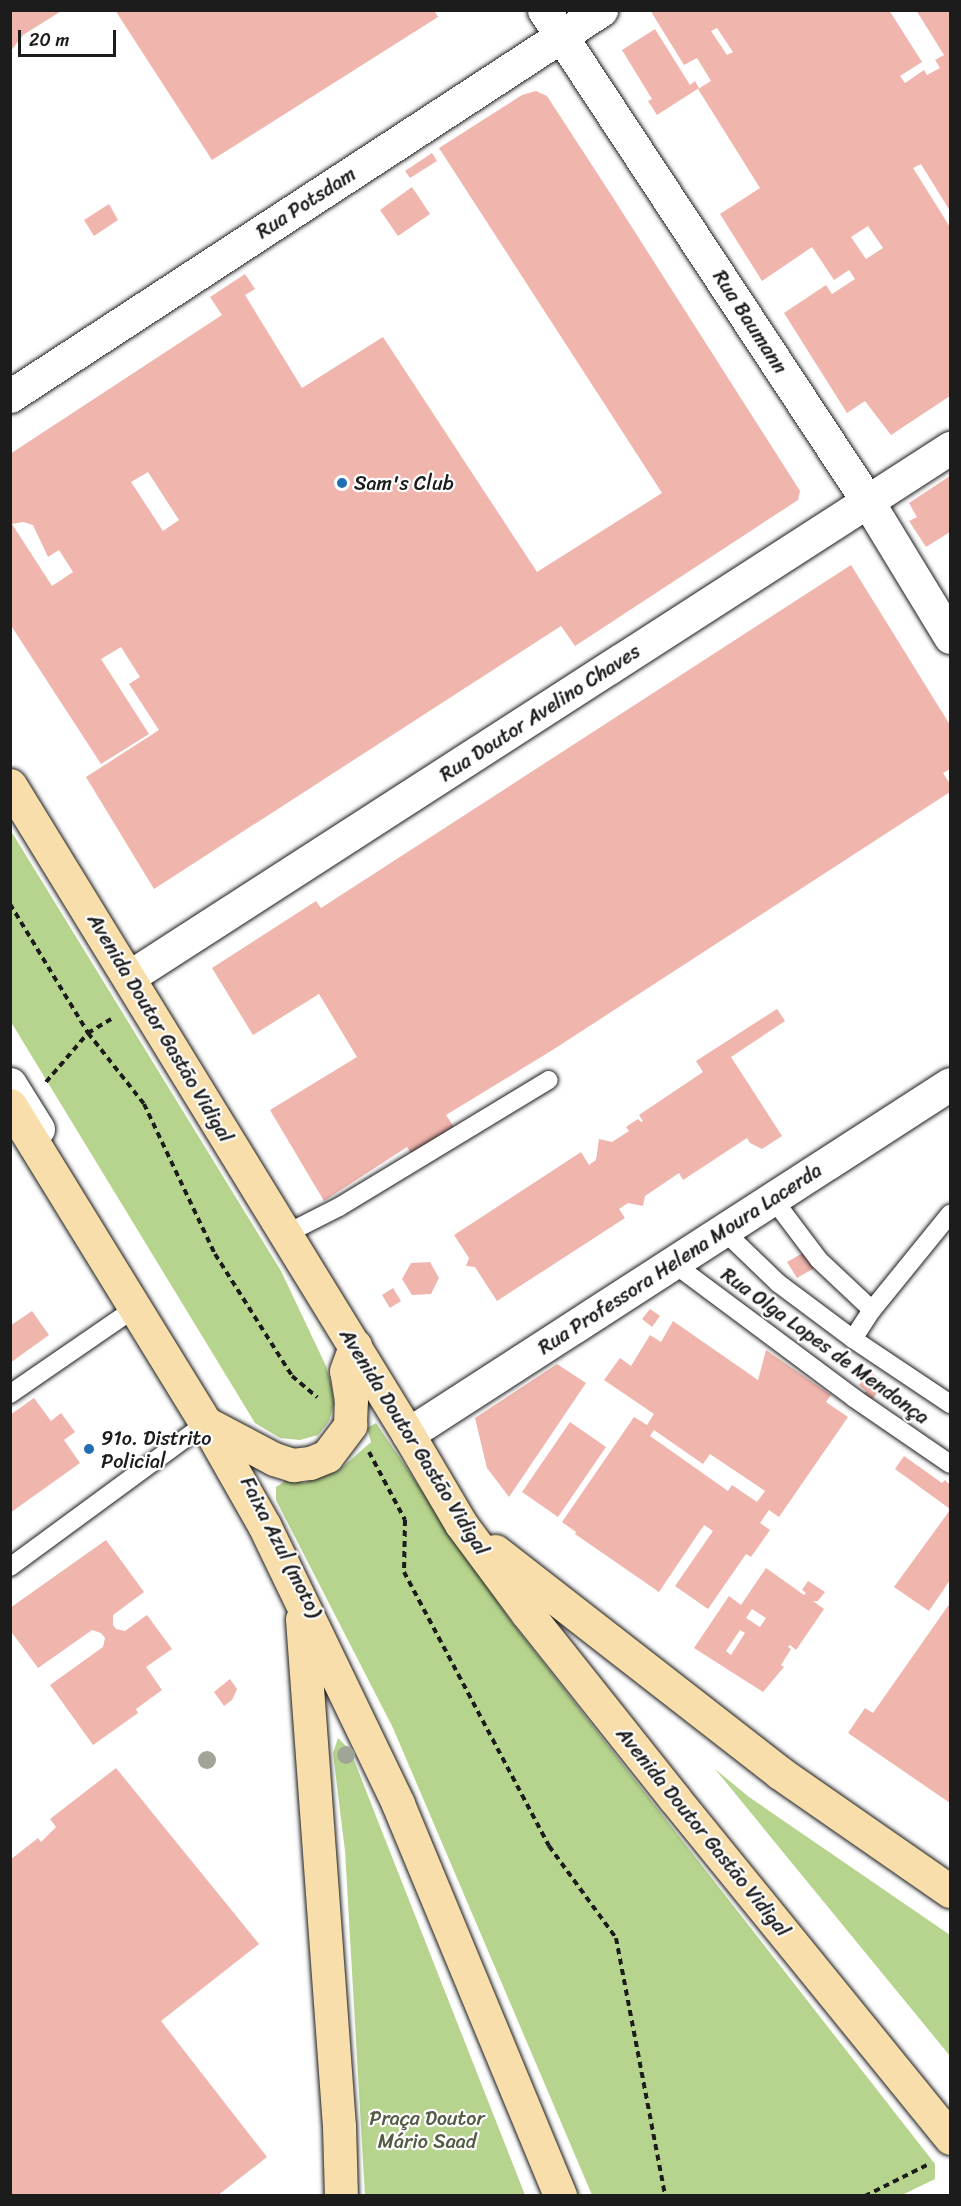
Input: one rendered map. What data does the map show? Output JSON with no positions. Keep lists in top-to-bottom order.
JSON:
{
  "streets": {
    "highway": ["Avenida Doutor Gastão Vidigal"],
    "street": [
      "Rua Potsdam",
      "Rua Baumann",
      "Rua Doutor Avelino Chaves",
      "Rua Professora Helena Moura Lacerda",
      "Faixa Azul (moto)"
    ],
    "lane": ["Rua Olga Lopes de Mendonça"]
  },
  "crossings": [
    ["Rua Potsdam", "Rua Baumann"],
    ["Rua Baumann", "Rua Doutor Avelino Chaves"],
    ["Rua Doutor Avelino Chaves", "Avenida Doutor Gastão Vidigal"],
    ["Avenida Doutor Gastão Vidigal", "Rua Professora Helena Moura Lacerda"],
    ["Rua Professora Helena Moura Lacerda", "Rua Olga Lopes de Mendonça"]
  ],
  "parks": ["Praça Doutor Mário Saad"],
  "places": ["Sam's Club", "91o. Distrito Policial"],
  "scale_bar": "20 m"
}
